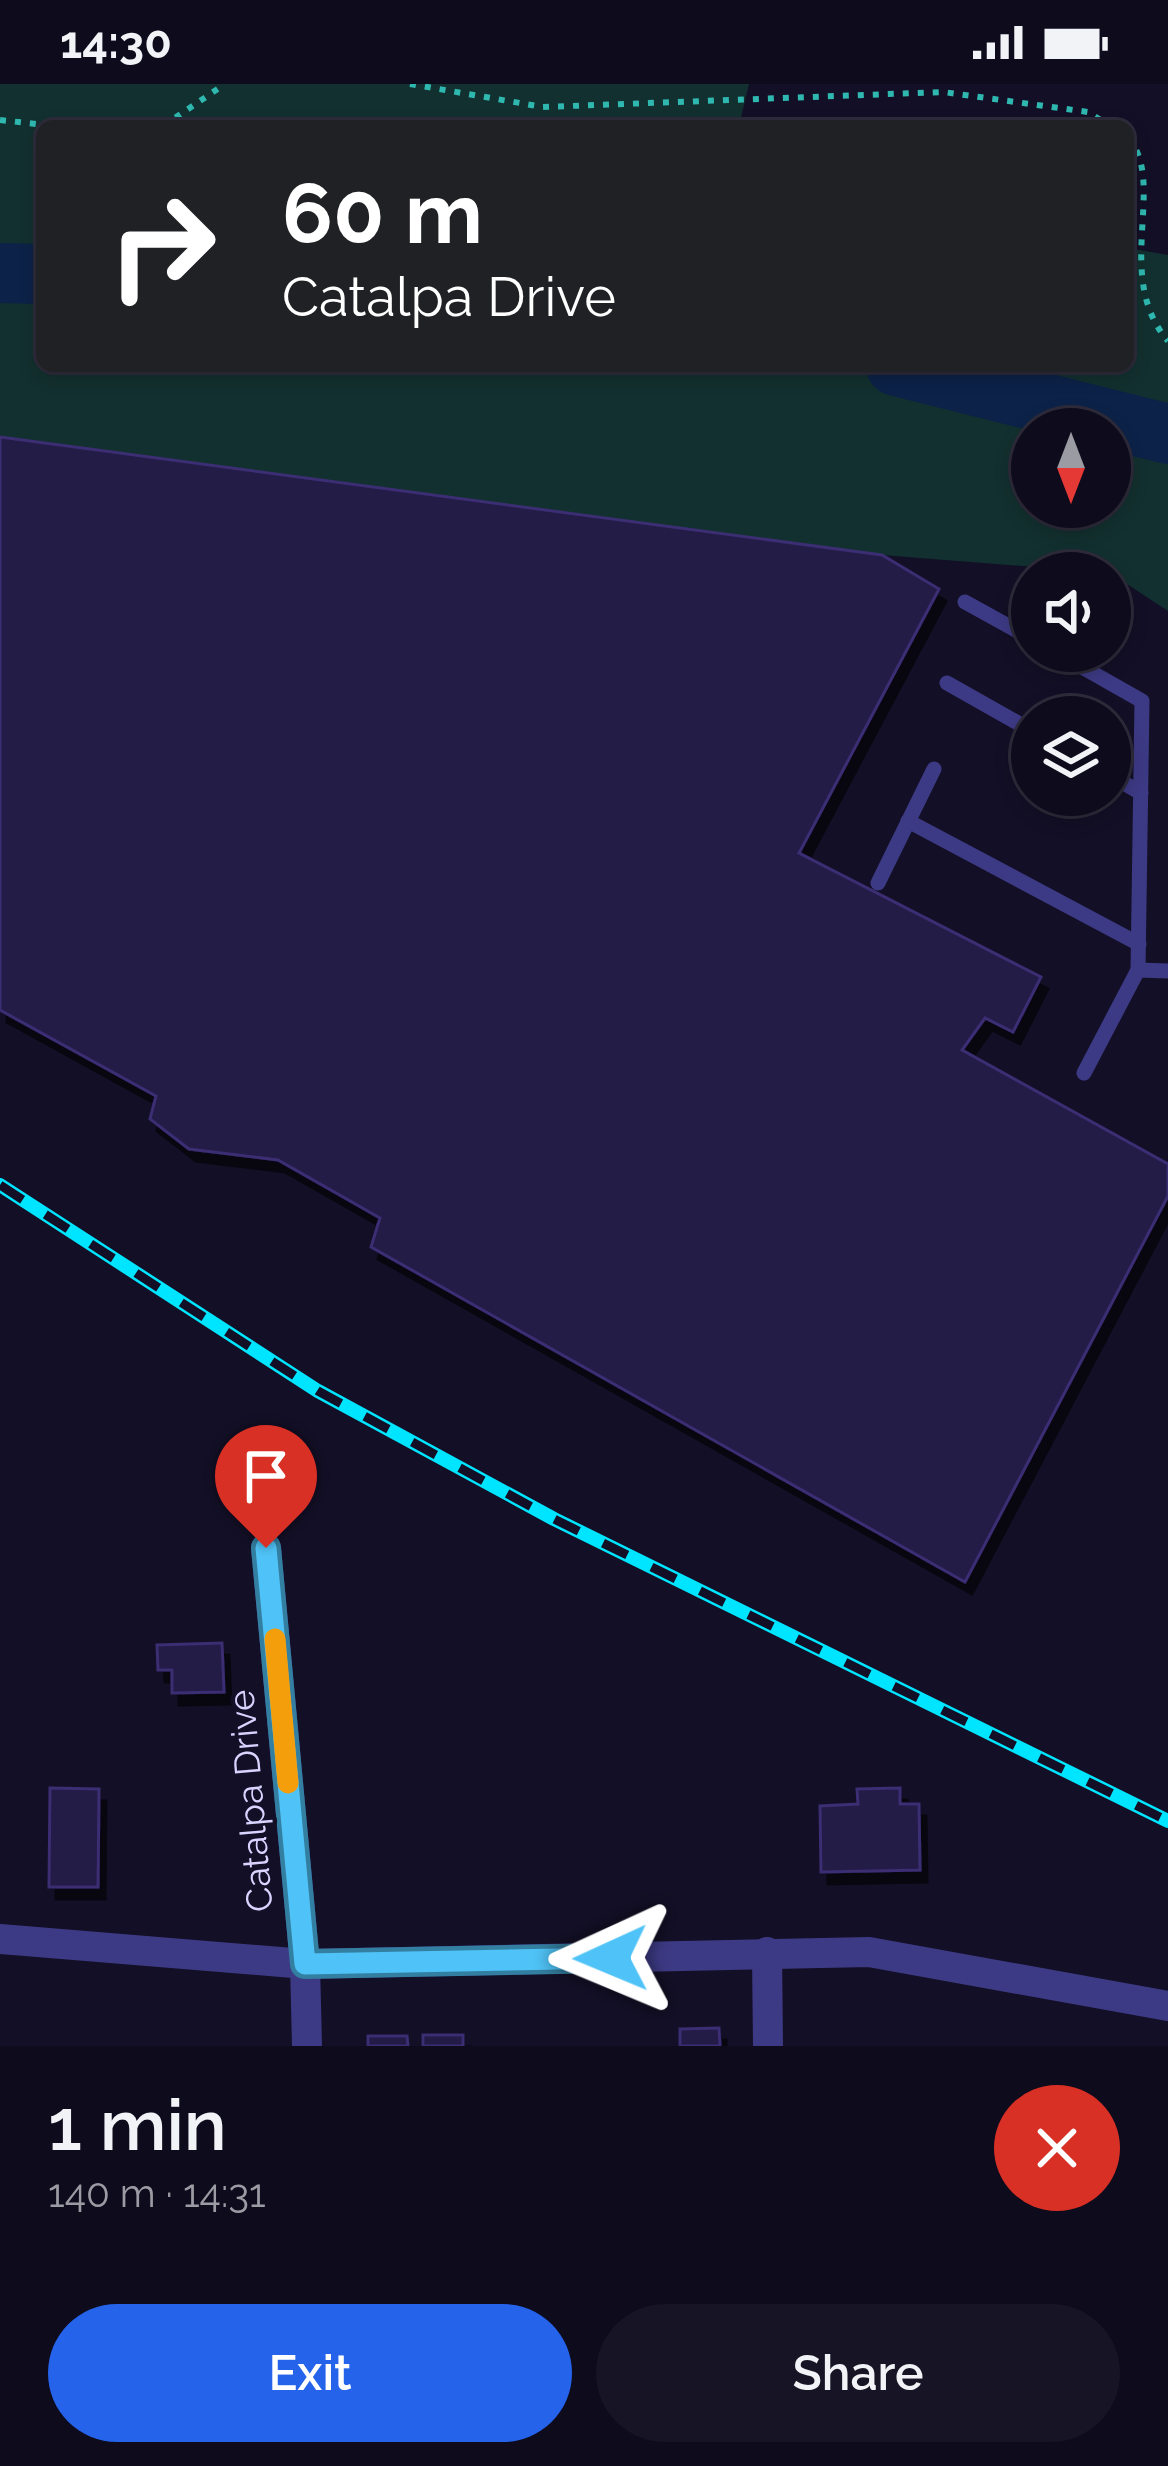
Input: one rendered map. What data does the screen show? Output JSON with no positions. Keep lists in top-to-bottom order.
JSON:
{
  "streets": {
    "street": ["Catalpa Drive"]
  },
  "north": "bottom",
  "page": {
    "status": "14:30",
    "turn": ["60 m", "Catalpa Drive"],
    "heading": ["1 min", "140 m · 14:31"],
    "buttons": ["Exit", "Share"]
  }
}
